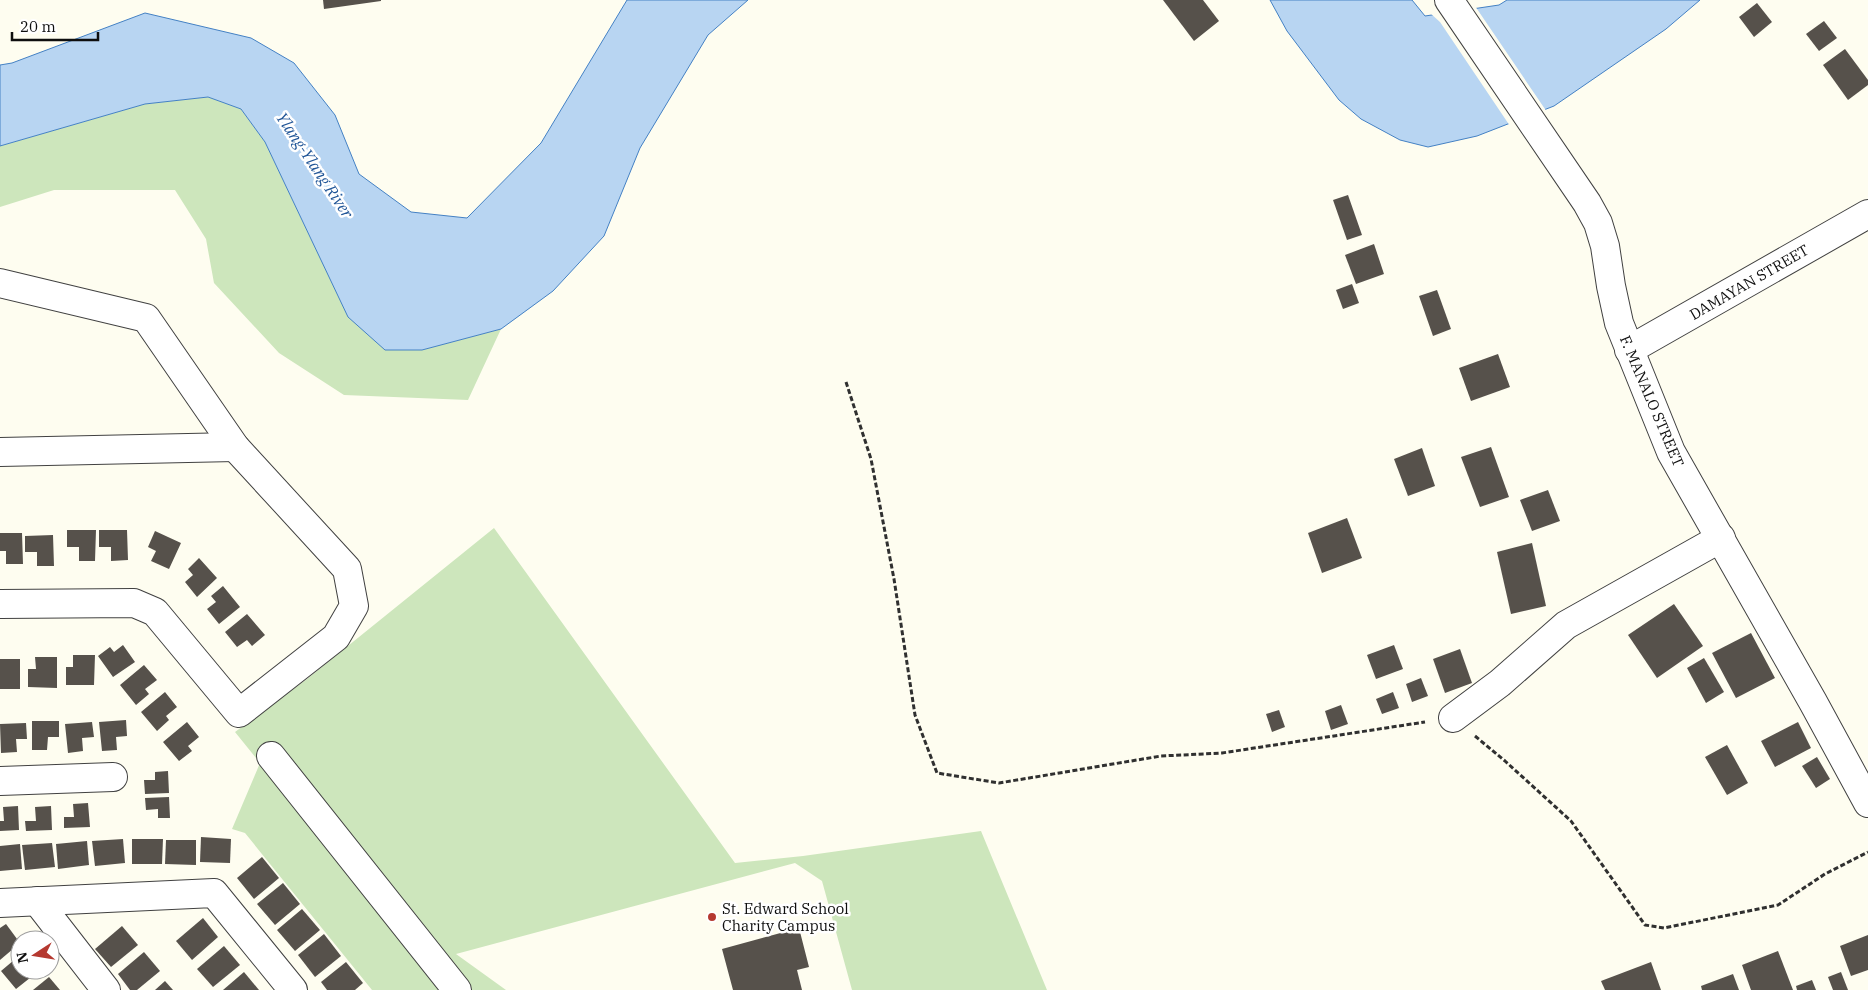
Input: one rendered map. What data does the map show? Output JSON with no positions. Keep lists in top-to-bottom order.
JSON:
{
  "streets": {
    "street": ["DAMAYAN STREET", "F. MANALO STREET"]
  },
  "crossings": [
    ["DAMAYAN STREET", "F. MANALO STREET"]
  ],
  "water": ["Ylang-Ylang River"],
  "places": ["St. Edward School Charity Campus"],
  "scale_bar": "20 m",
  "north": "left"
}
